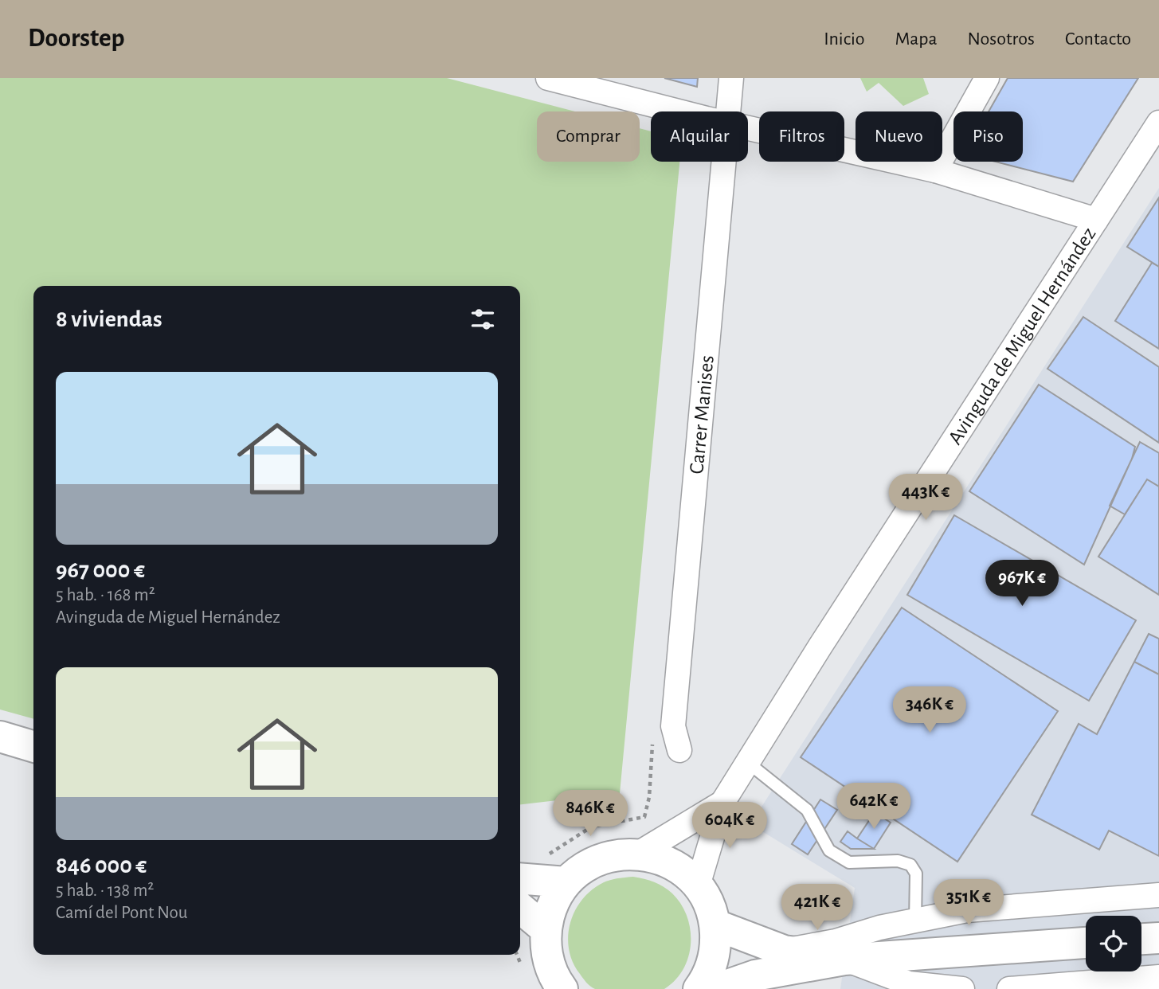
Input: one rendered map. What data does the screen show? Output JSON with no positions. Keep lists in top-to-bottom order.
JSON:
{
  "streets": {
    "street": ["Avinguda de Miguel Hernández", "Carrer Manises"]
  },
  "page": {
    "header": "Doorstep",
    "nav": [
      "Inicio",
      "Mapa",
      "Nosotros",
      "Contacto"
    ],
    "chip": [
      "Comprar",
      "Alquilar",
      "Filtros",
      "Nuevo",
      "Piso"
    ],
    "heading": "8 viviendas",
    "list": [
      {
        "name": "967 000 €",
        "note": "5 hab. · 168 m² · Avinguda de Miguel Hernández"
      },
      {
        "name": "846 000 €",
        "note": "5 hab. · 138 m² · Camí del Pont Nou"
      }
    ],
    "price": [
      "443K €",
      "967K €",
      "346K €",
      "642K €",
      "846K €",
      "604K €",
      "351K €",
      "421K €"
    ]
  }
}
